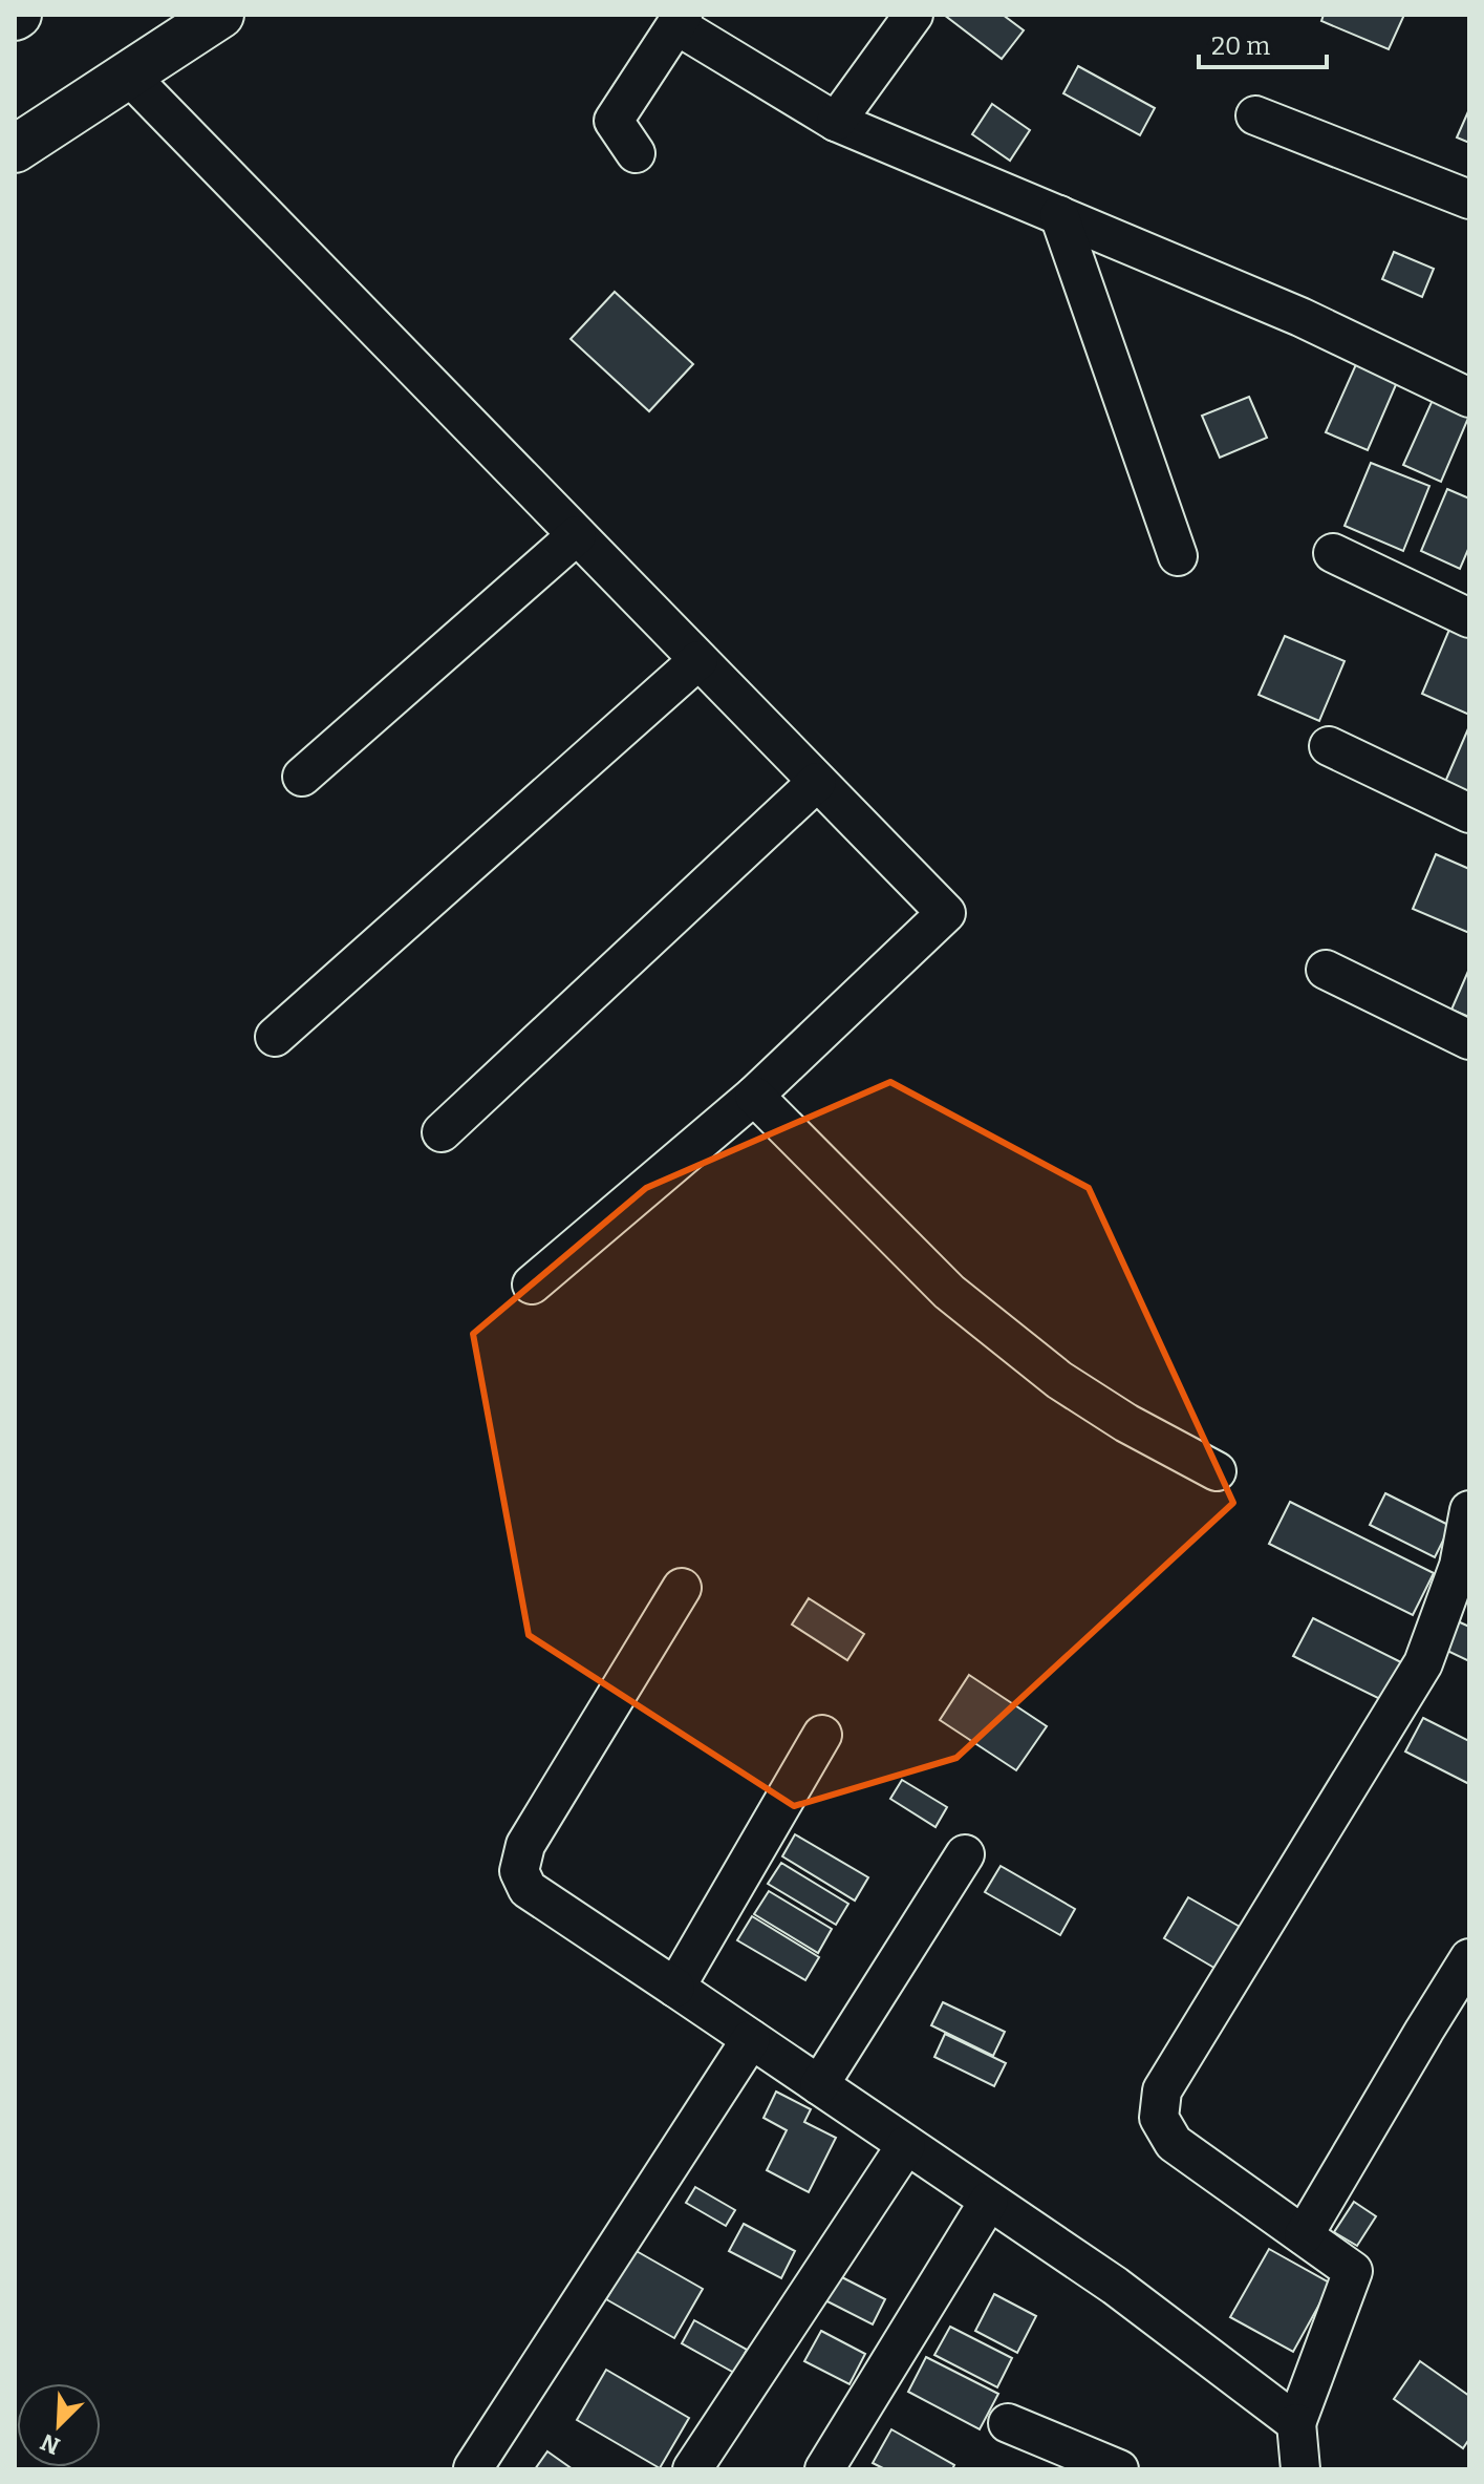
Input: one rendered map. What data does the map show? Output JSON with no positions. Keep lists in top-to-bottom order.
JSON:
{
  "scale_bar": "20 m",
  "north": "bottom left"
}
